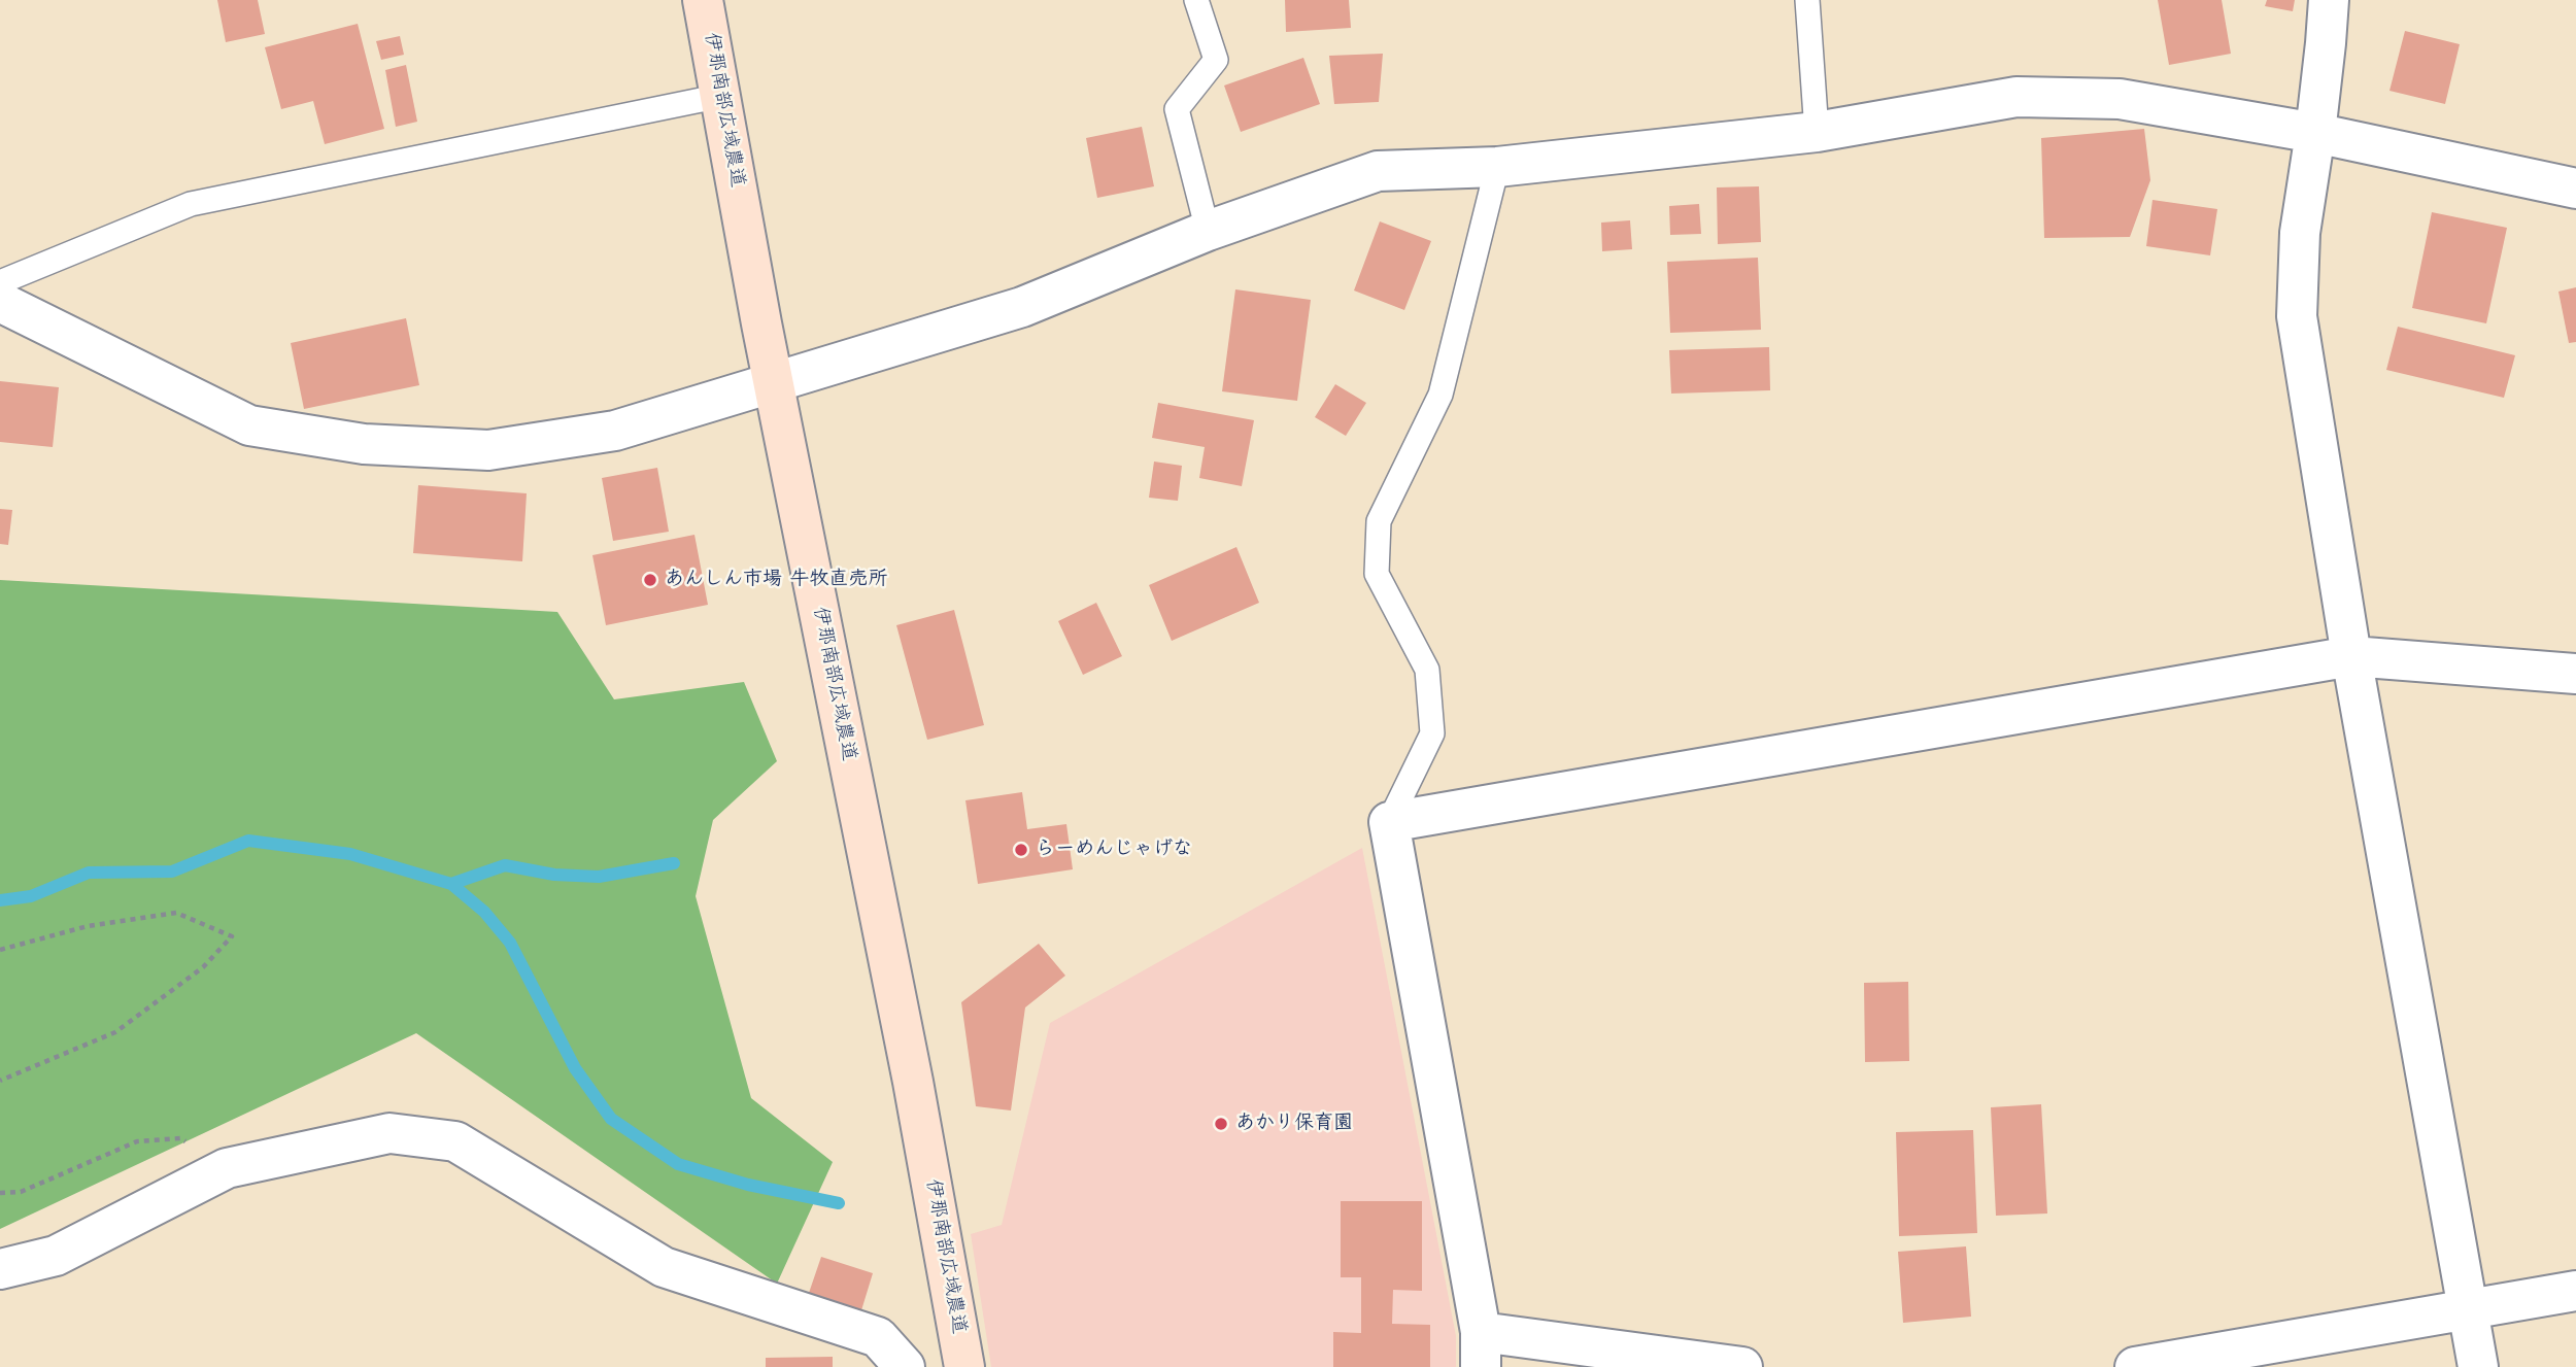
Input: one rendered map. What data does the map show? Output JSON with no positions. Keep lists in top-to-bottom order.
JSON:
{
  "streets": {
    "street": ["伊那南部広域農道"]
  },
  "places": ["あんしん市場 牛牧直売所", "らーめんじゃげな", "あかり保育園"]
}
